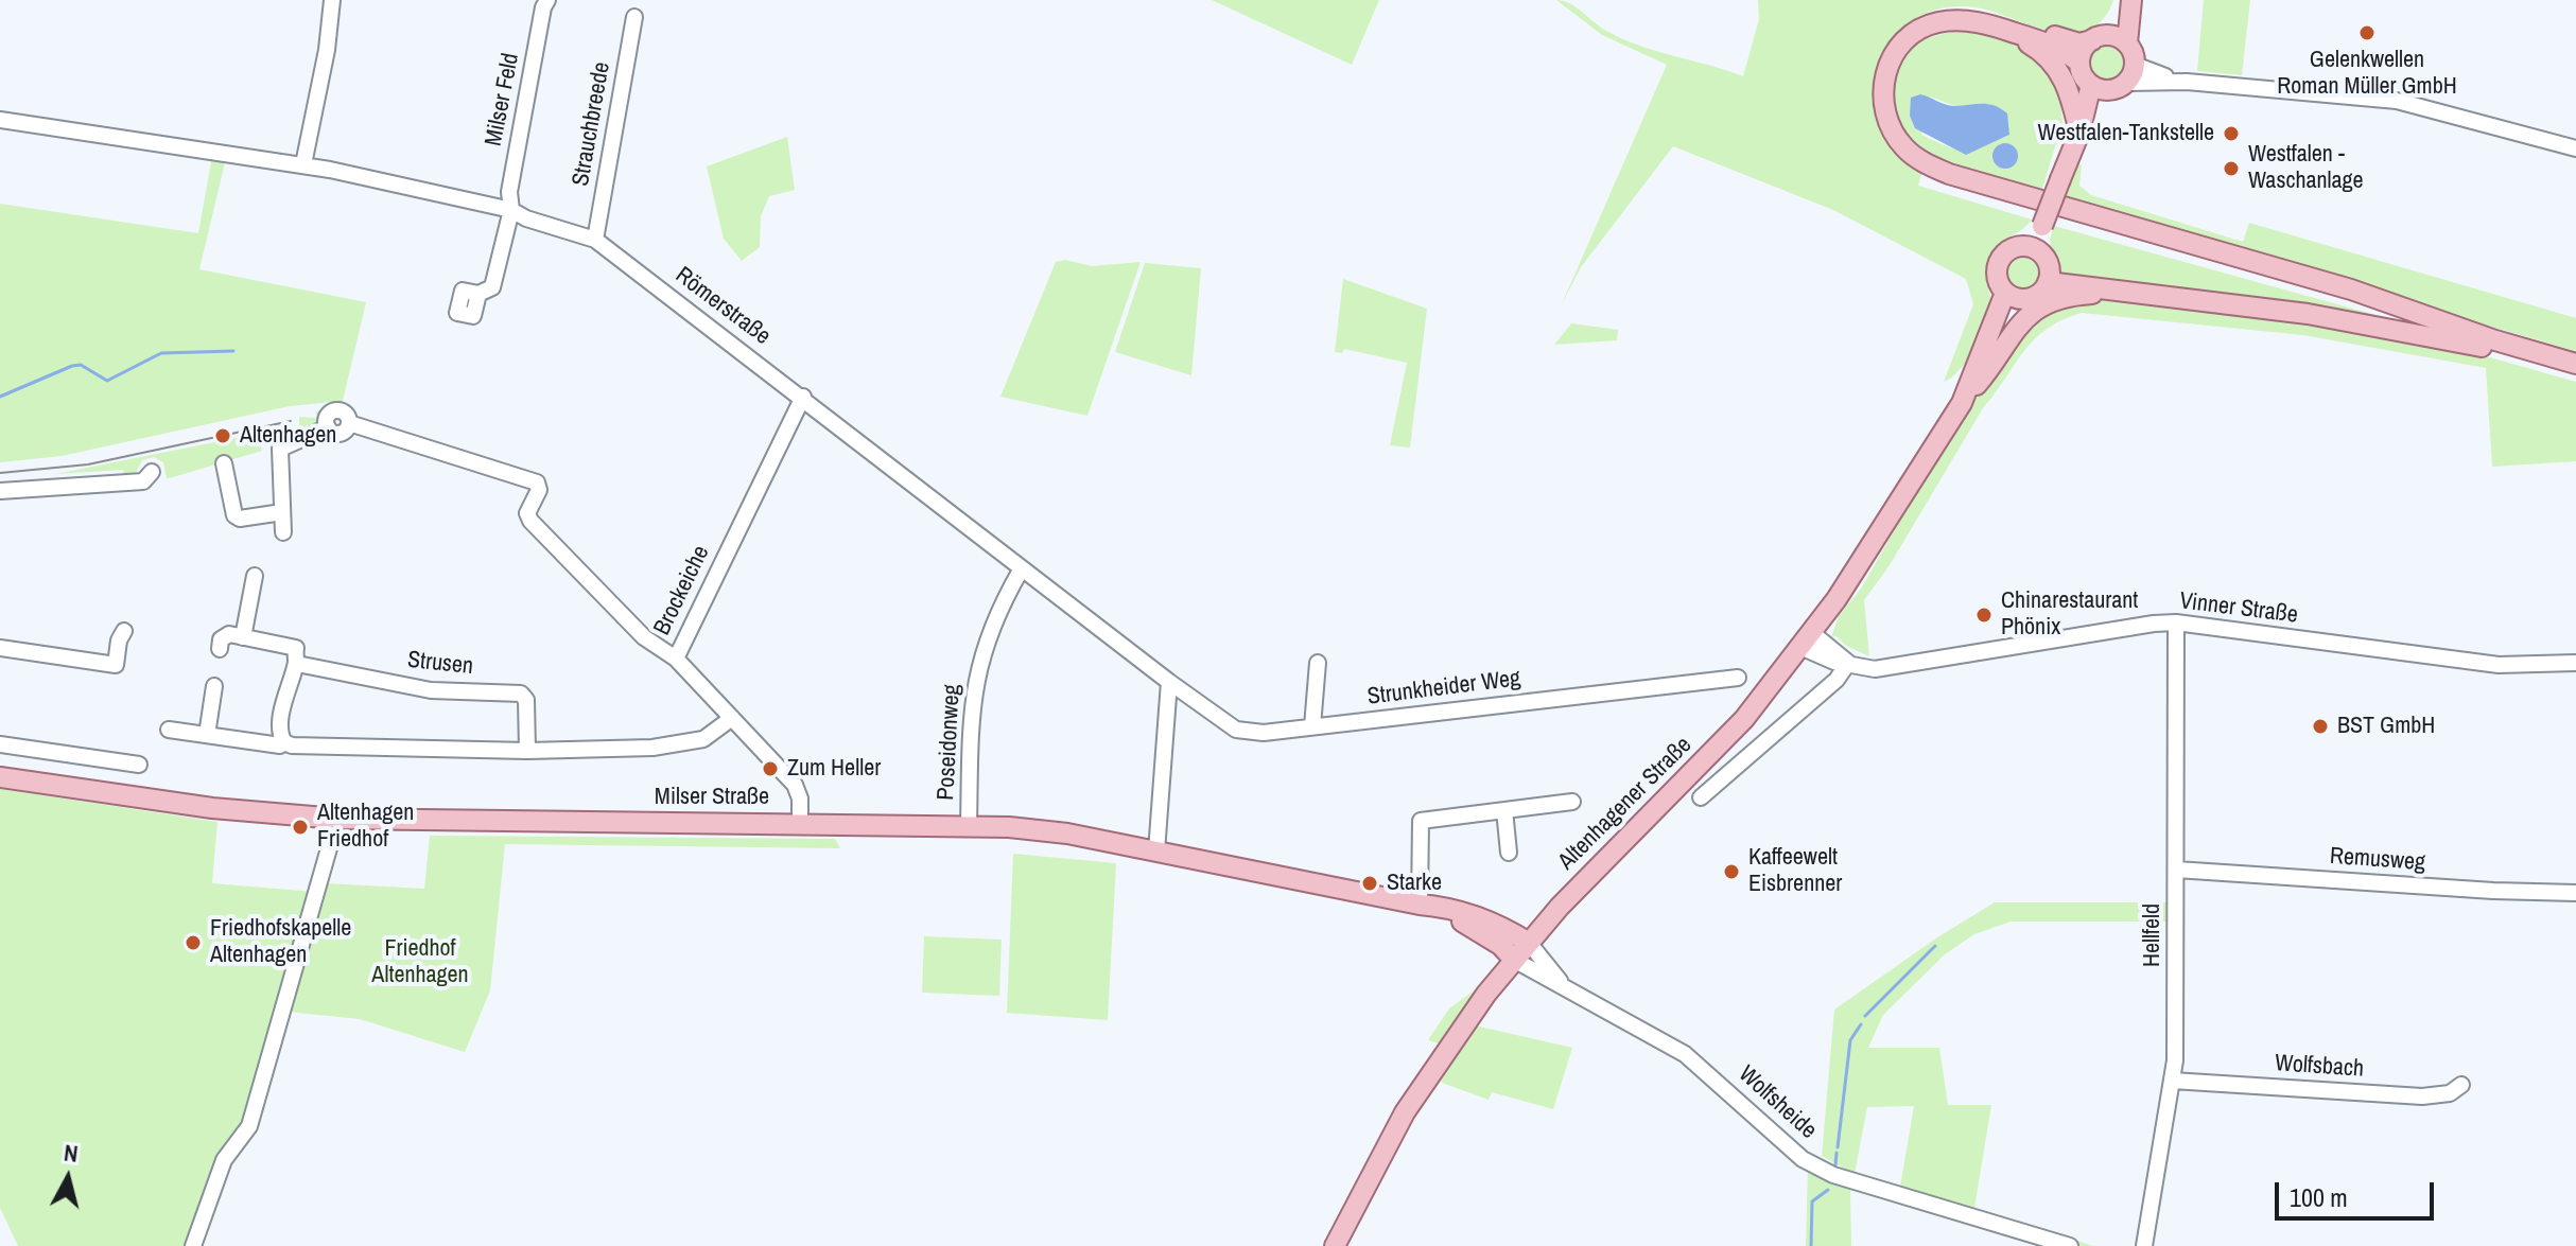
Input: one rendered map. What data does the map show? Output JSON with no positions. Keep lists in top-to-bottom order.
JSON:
{
  "streets": {
    "main road": ["Milser Straße", "Altenhagener Straße"],
    "street": [
      "Milser Feld",
      "Strauchbreede",
      "Römerstraße",
      "Brockeiche",
      "Vinner Straße",
      "Strusen",
      "Strunkheider Weg",
      "Poseidonweg",
      "Remusweg",
      "Hellfeld",
      "Wolfsbach",
      "Wolfsheide"
    ]
  },
  "crossings": [
    ["Milser Feld", "Römerstraße"],
    ["Strauchbreede", "Römerstraße"],
    ["Römerstraße", "Brockeiche"],
    ["Römerstraße", "Strunkheider Weg"],
    ["Römerstraße", "Poseidonweg"],
    ["Brockeiche", "Milser Straße"],
    ["Vinner Straße", "Altenhagener Straße"],
    ["Vinner Straße", "Hellfeld"],
    ["Poseidonweg", "Milser Straße"],
    ["Milser Straße", "Altenhagener Straße"],
    ["Milser Straße", "Wolfsheide"],
    ["Altenhagener Straße", "Wolfsheide"],
    ["Remusweg", "Hellfeld"],
    ["Hellfeld", "Wolfsbach"]
  ],
  "parks": ["Friedhof Altenhagen"],
  "places": [
    "Gelenkwellen Roman Müller GmbH",
    "Westfalen-Tankstelle",
    "Westfalen - Waschanlage",
    "Altenhagen",
    "Chinarestaurant Phönix",
    "BST GmbH",
    "Zum Heller",
    "Altenhagen Friedhof",
    "Kaffeewelt Eisbrenner",
    "Starke",
    "Friedhofskapelle Altenhagen"
  ],
  "scale_bar": "100 m",
  "north": "top"
}
